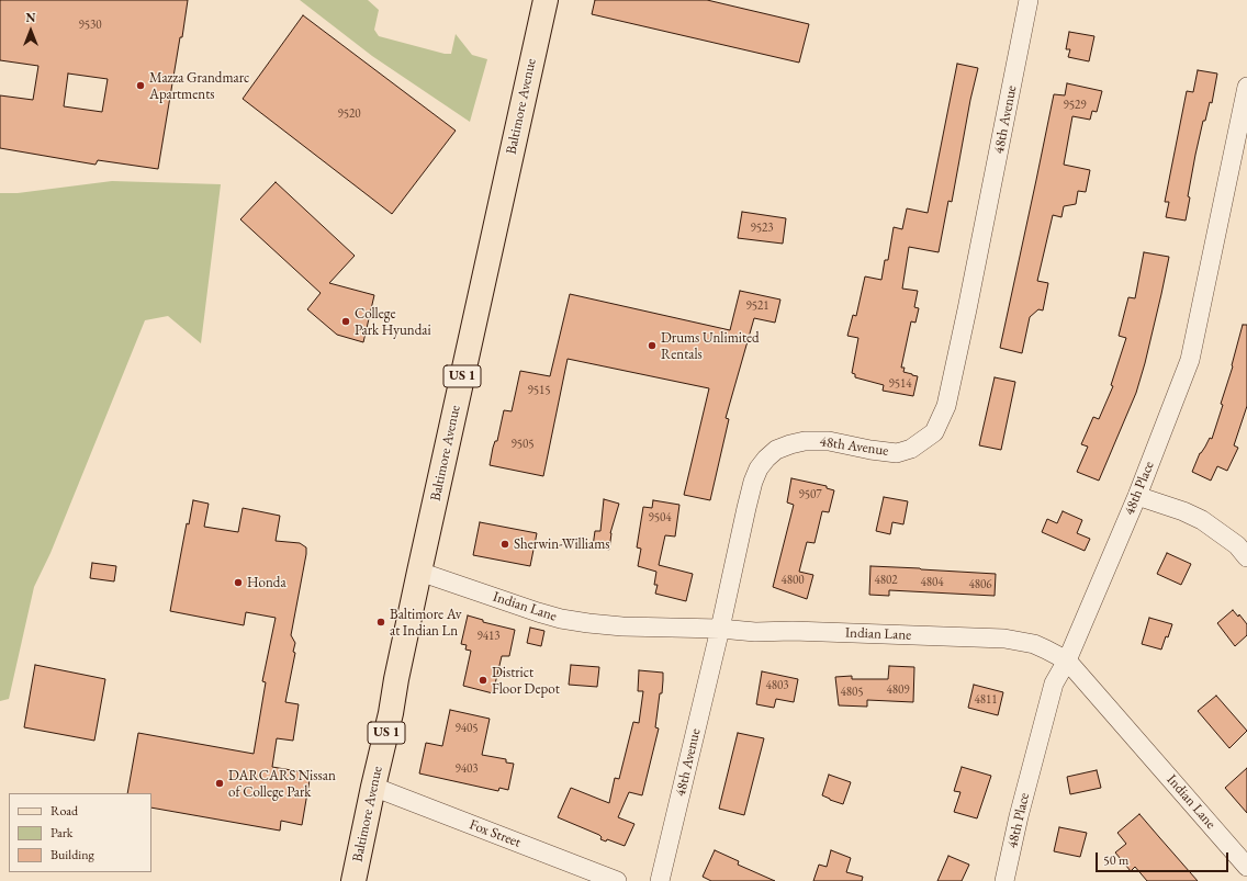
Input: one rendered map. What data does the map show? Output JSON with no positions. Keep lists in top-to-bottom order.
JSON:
{
  "streets": {
    "main road": ["Baltimore Avenue", "US 1"],
    "street": [
      "48th Avenue",
      "48th Place",
      "Indian Lane",
      "Fox Street"
    ]
  },
  "crossings": [
    ["Baltimore Avenue", "Indian Lane"],
    ["Baltimore Avenue", "Fox Street"],
    ["48th Avenue", "Indian Lane"],
    ["48th Place", "Indian Lane"]
  ],
  "places": [
    "Mazza Grandmarc Apartments",
    "College Park Hyundai",
    "Drums Unlimited Rentals",
    "Sherwin-Williams",
    "Honda",
    "Baltimore Av at Indian Ln",
    "District Floor Depot",
    "DARCARS Nissan of College Park"
  ],
  "house_numbers": [
    "9530",
    "9529",
    "9520",
    "9523",
    "9521",
    "9514",
    "9515",
    "9505",
    "9507",
    "9504",
    "4800",
    "4802",
    "4804",
    "4806",
    "9413",
    "4803",
    "4809",
    "4805",
    "4811",
    "9405",
    "9403"
  ],
  "legend": ["Road", "Park", "Building"],
  "scale_bar": "50 m",
  "north": "top"
}
